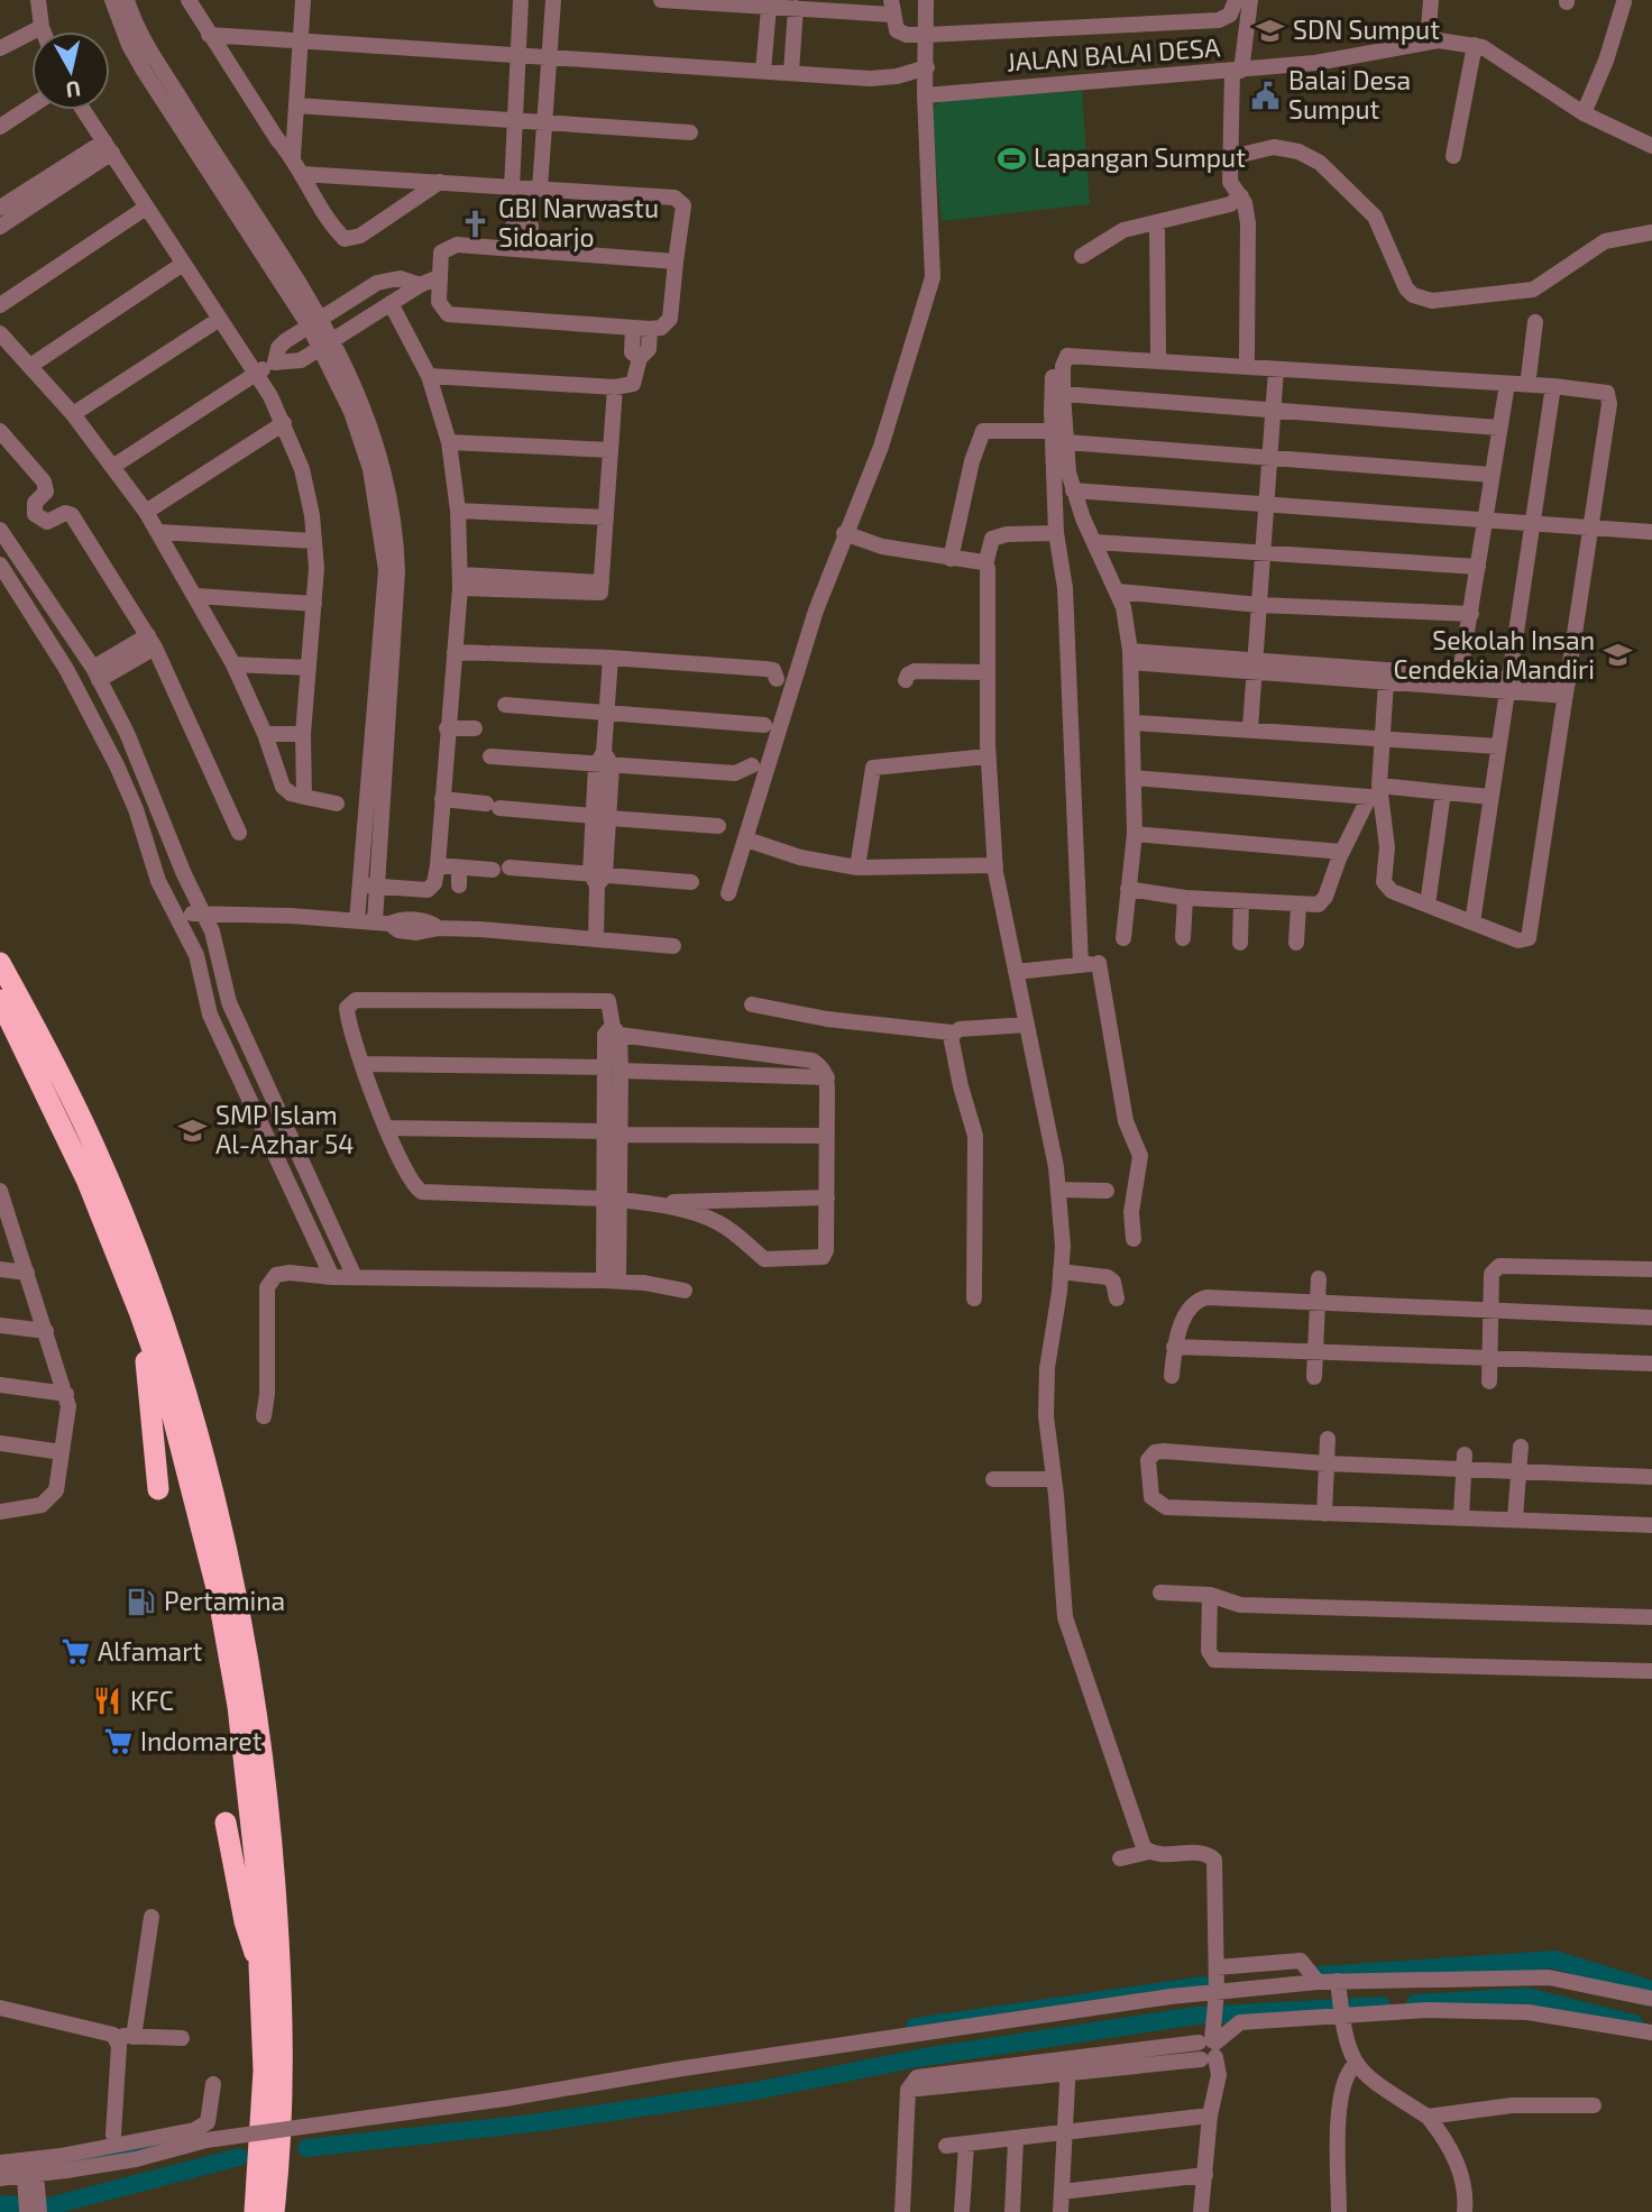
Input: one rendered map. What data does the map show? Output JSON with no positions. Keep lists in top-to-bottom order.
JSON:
{
  "streets": {
    "street": ["JALAN BALAI DESA"]
  },
  "places": {
    "school or university": ["SDN Sumput", "Sekolah Insan Cendekia Mandiri", "SMP Islam Al-Azhar 54"],
    "public building": ["Balai Desa Sumput"],
    "sports": ["Lapangan Sumput"],
    "church": ["GBI Narwastu Sidoarjo"],
    "fuel station": ["Pertamina"],
    "supermarket": ["Alfamart", "Indomaret"],
    "restaurant": ["KFC"]
  },
  "north": "bottom"
}
